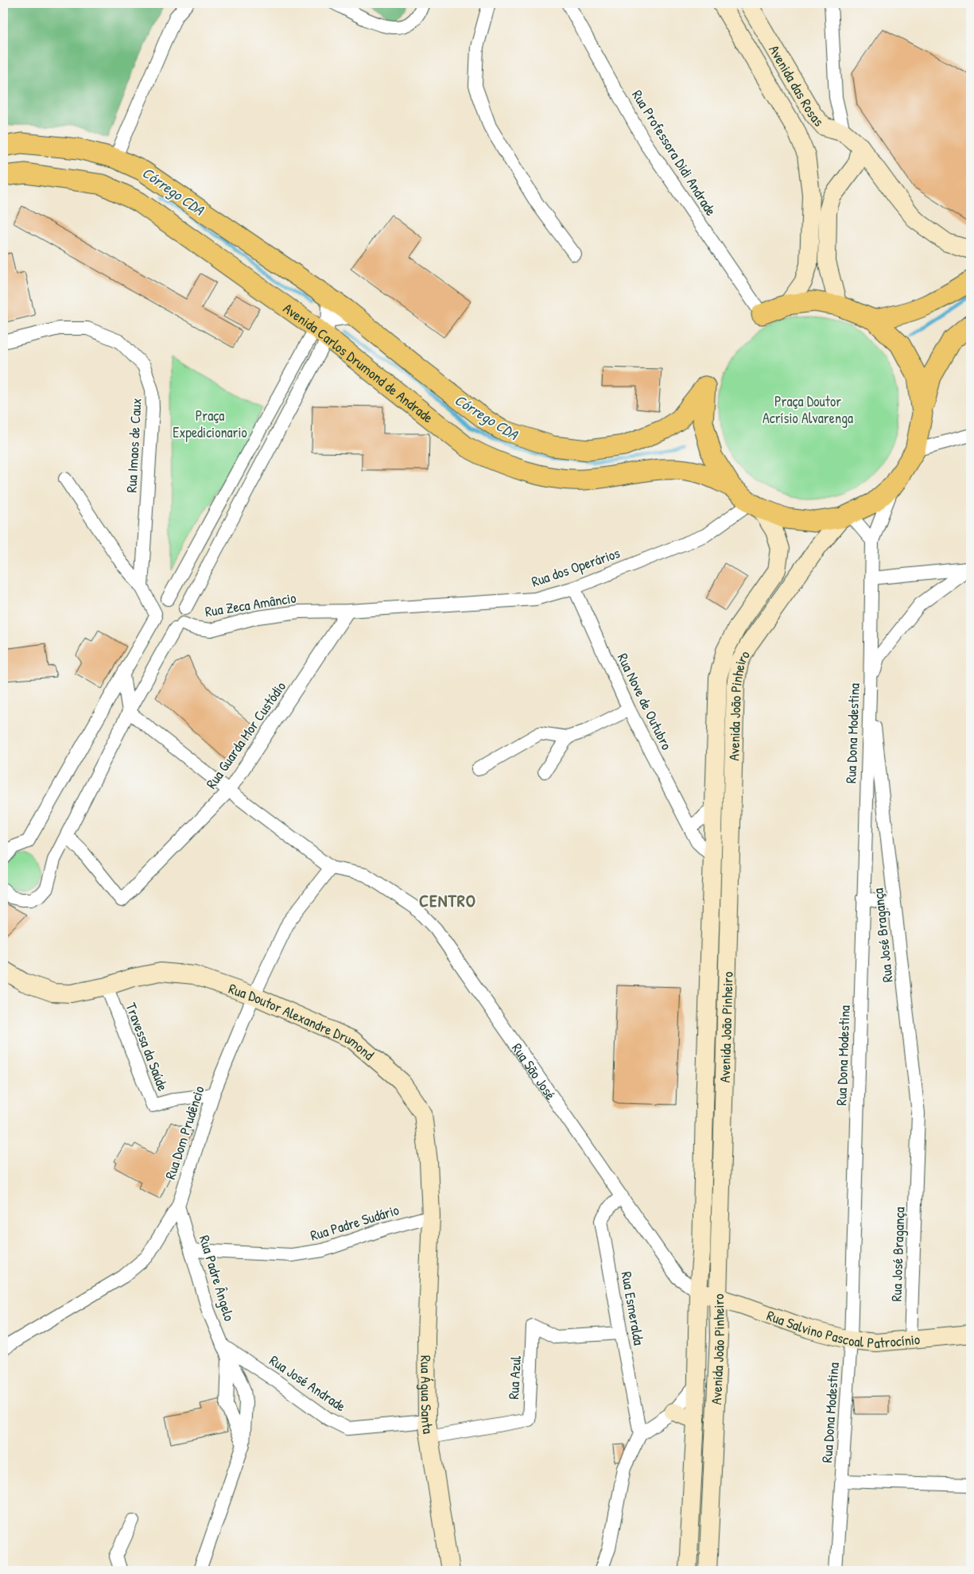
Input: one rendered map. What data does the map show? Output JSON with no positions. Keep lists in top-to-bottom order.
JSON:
{
  "streets": {
    "main road": [
      "Avenida das Rosas",
      "Avenida Carlos Drumond de Andrade",
      "Avenida João Pinheiro",
      "Rua Doutor Alexandre Drumond",
      "Rua São José",
      "Rua Salvino Pascoal Patrocínio",
      "Rua Água Santa"
    ],
    "street": [
      "Rua Professora Didi Andrade",
      "Rua Imaos de Caux",
      "Rua dos Operários",
      "Rua Zeca Amâncio",
      "Rua Nove de Outubro",
      "Rua Dona Modestina",
      "Rua Guarda Mor Custódio",
      "Rua José Bragança",
      "Travessa da Saúde",
      "Rua Dom Prudêncio",
      "Rua Padre Sudário",
      "Rua Padre Ângelo",
      "Rua Esmeralda",
      "Rua Azul",
      "Rua José Andrade"
    ]
  },
  "crossings": [
    ["Rua dos Operários", "Rua Zeca Amâncio"],
    ["Rua dos Operários", "Rua Nove de Outubro"],
    ["Rua dos Operários", "Avenida João Pinheiro"],
    ["Rua dos Operários", "Rua Guarda Mor Custódio"],
    ["Rua Zeca Amâncio", "Rua Guarda Mor Custódio"],
    ["Rua Nove de Outubro", "Avenida João Pinheiro"],
    ["Avenida João Pinheiro", "Rua São José"],
    ["Avenida João Pinheiro", "Rua Salvino Pascoal Patrocínio"],
    ["Rua Dona Modestina", "Rua José Bragança"],
    ["Rua Dona Modestina", "Rua Salvino Pascoal Patrocínio"],
    ["Rua José Bragança", "Rua Salvino Pascoal Patrocínio"],
    ["Rua Doutor Alexandre Drumond", "Travessa da Saúde"],
    ["Rua Doutor Alexandre Drumond", "Rua Dom Prudêncio"],
    ["Rua Doutor Alexandre Drumond", "Rua Padre Sudário"],
    ["Rua Doutor Alexandre Drumond", "Rua Água Santa"],
    ["Travessa da Saúde", "Rua Dom Prudêncio"],
    ["Rua São José", "Rua Dom Prudêncio"],
    ["Rua São José", "Rua Esmeralda"],
    ["Rua São José", "Rua Salvino Pascoal Patrocínio"],
    ["Rua Dom Prudêncio", "Rua Padre Ângelo"],
    ["Rua Padre Sudário", "Rua Padre Ângelo"],
    ["Rua Padre Sudário", "Rua Água Santa"],
    ["Rua Padre Ângelo", "Rua José Andrade"],
    ["Rua Esmeralda", "Rua Azul"],
    ["Rua Azul", "Rua José Andrade"],
    ["Rua Azul", "Rua Água Santa"],
    ["Rua José Andrade", "Rua Água Santa"]
  ],
  "districts": ["CENTRO"],
  "water": ["Córrego CDA"],
  "parks": ["Praça Doutor Acrísio Alvarenga", "Praça Expedicionario"]
}
